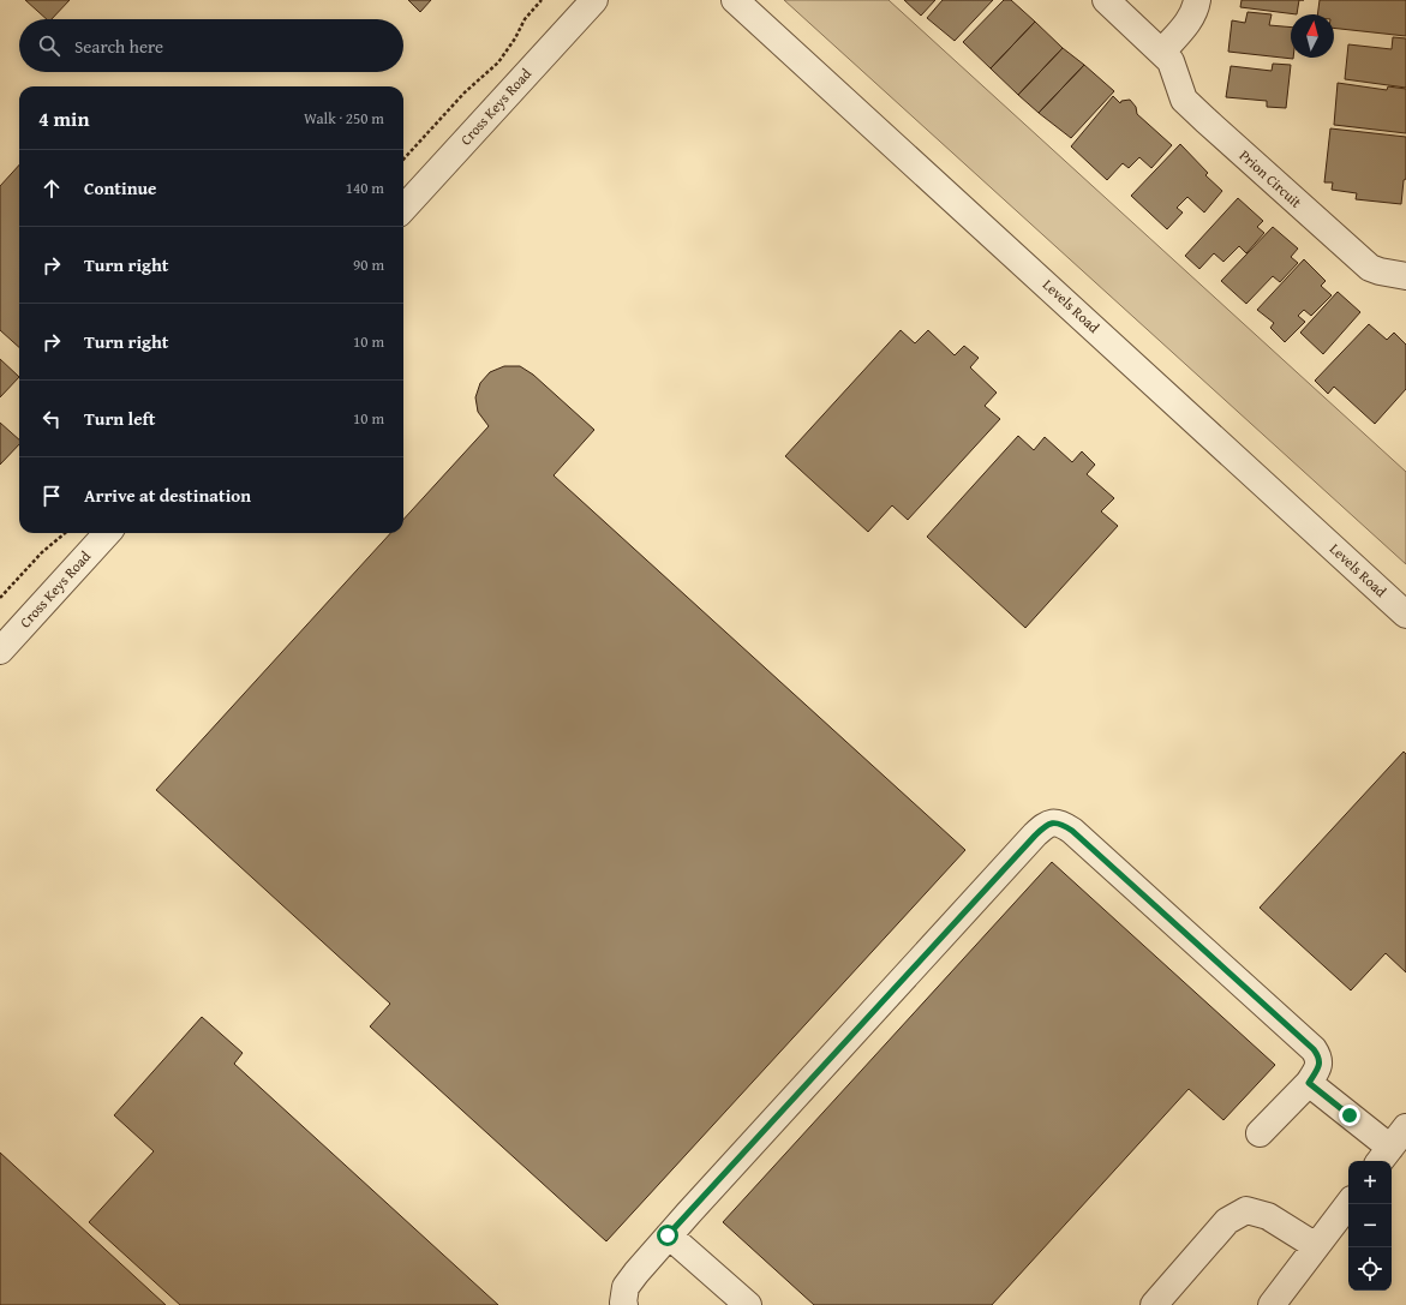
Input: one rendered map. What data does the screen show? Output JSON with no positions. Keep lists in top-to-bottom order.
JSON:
{
  "streets": {
    "street": ["Cross Keys Road", "Prion Circuit", "Levels Road"]
  },
  "north": "top",
  "page": {
    "search": "Search here",
    "heading": ["4 min", "Walk · 250 m"],
    "list": [
      ["Continue", "140 m"],
      ["Turn right", "90 m"],
      ["Turn right", "10 m"],
      ["Turn left", "10 m"],
      "Arrive at destination"
    ],
    "map_buttons": ["+", "−"]
  }
}
